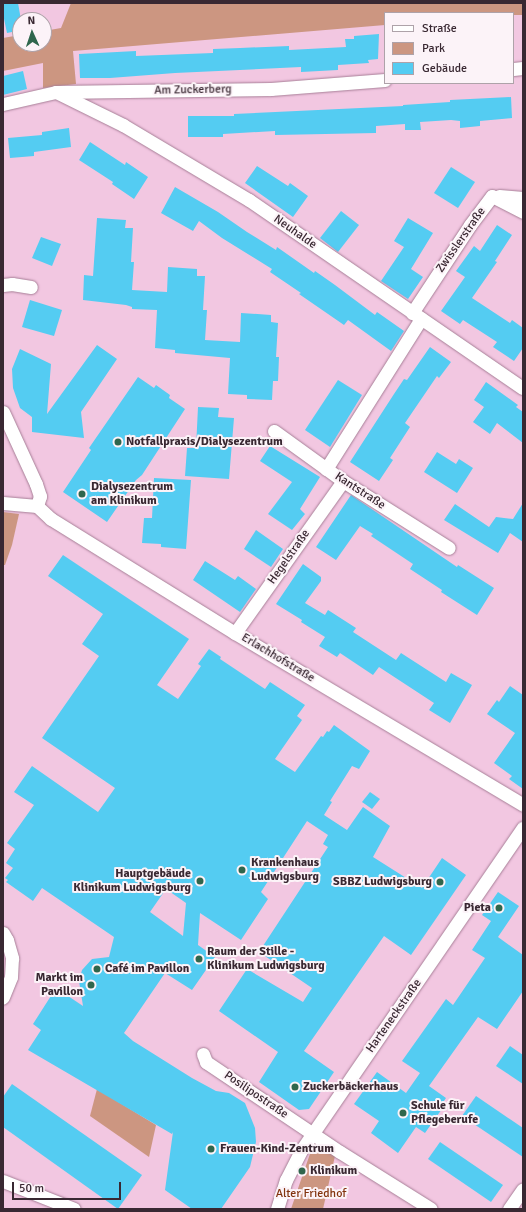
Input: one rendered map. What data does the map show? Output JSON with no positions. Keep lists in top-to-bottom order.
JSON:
{
  "streets": {
    "street": [
      "Am Zuckerberg",
      "Neuhalde",
      "Zwisslerstraße",
      "Kantstraße",
      "Hegelstraße",
      "Erlachhofstraße",
      "Harteneckstraße",
      "Posilipostraße"
    ]
  },
  "crossings": [
    ["Am Zuckerberg", "Neuhalde"],
    ["Neuhalde", "Zwisslerstraße"],
    ["Kantstraße", "Hegelstraße"],
    ["Hegelstraße", "Erlachhofstraße"],
    ["Harteneckstraße", "Posilipostraße"]
  ],
  "parks": ["Alter Friedhof"],
  "places": [
    "Notfallpraxis/Dialysezentrum",
    "Dialysezentrum am Klinikum",
    "Krankenhaus Ludwigsburg",
    "Hauptgebäude Klinikum Ludwigsburg",
    "SBBZ Ludwigsburg",
    "Pieta",
    "Raum der Stille - Klinikum Ludwigsburg",
    "Café im Pavillon",
    "Markt im Pavillon",
    "Zuckerbäckerhaus",
    "Schule für Pflegeberufe",
    "Frauen-Kind-Zentrum",
    "Klinikum"
  ],
  "legend": ["Straße", "Park", "Gebäude"],
  "scale_bar": "50 m",
  "north": "top"
}
